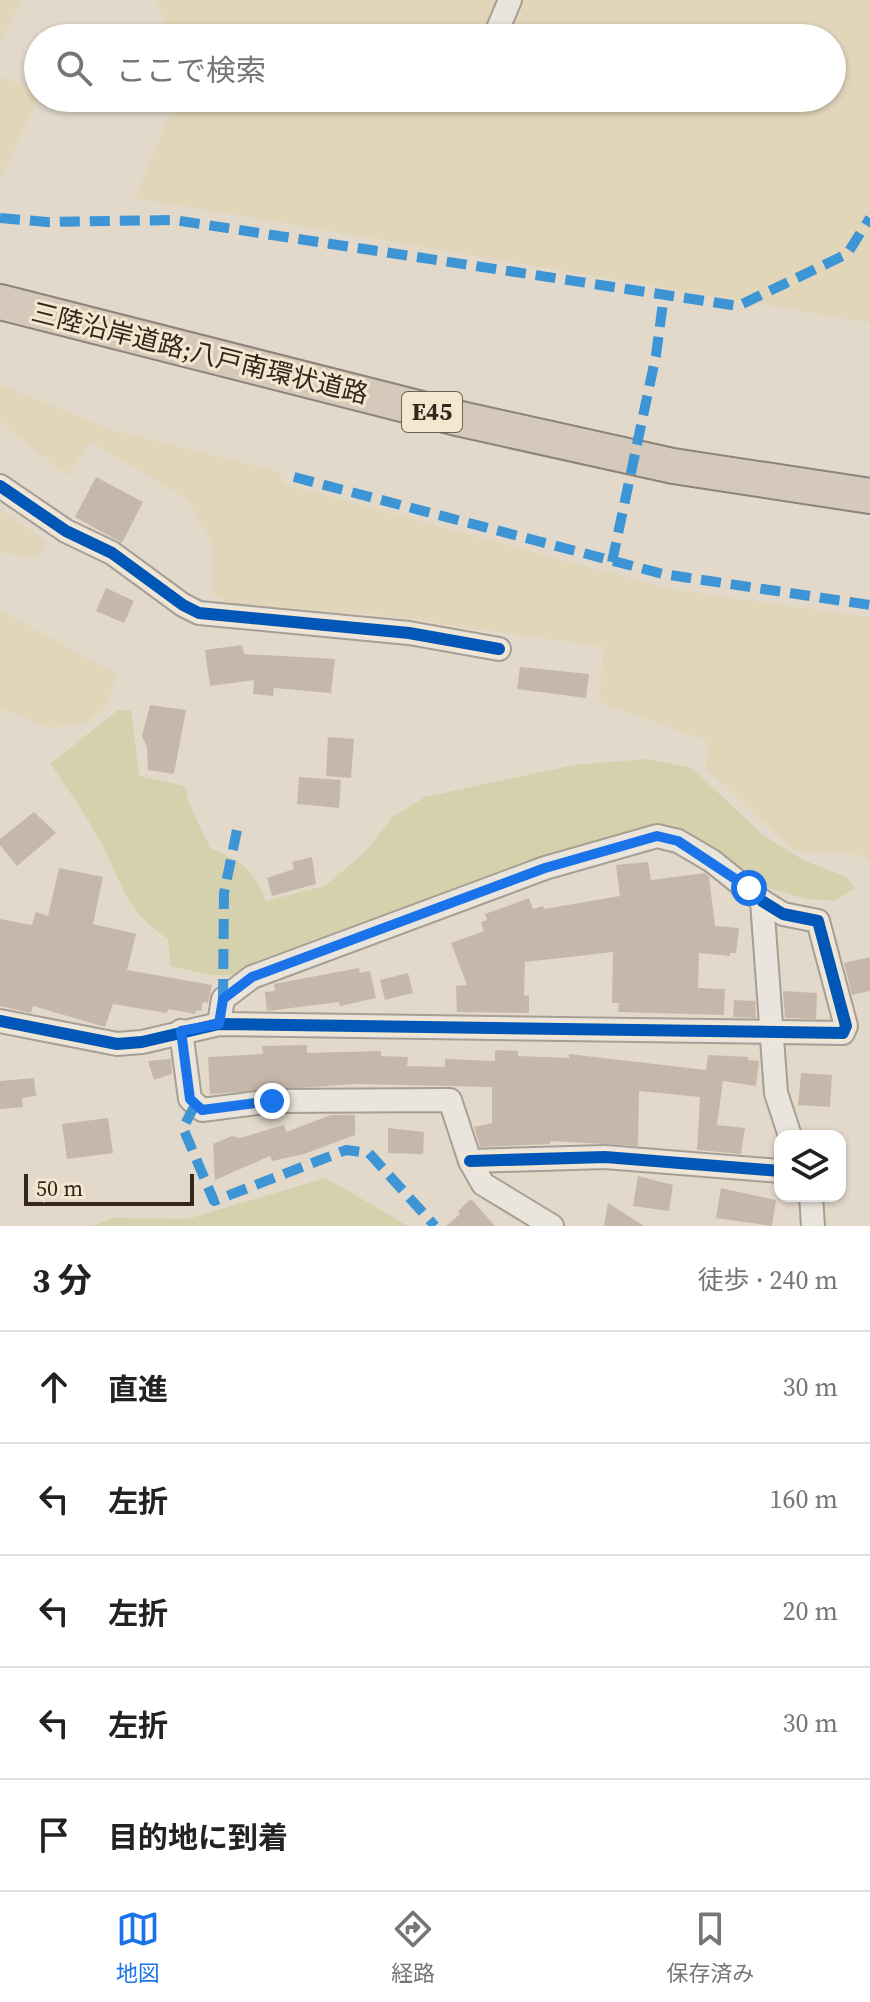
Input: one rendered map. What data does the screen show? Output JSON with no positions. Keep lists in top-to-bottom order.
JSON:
{
  "streets": {
    "highway": ["三陸沿岸道路;八戸南環状道路", "E45"]
  },
  "scale_bar": "50 m",
  "page": {
    "search": "ここで検索",
    "scale": "50 m",
    "heading": ["3 分", "徒歩 · 240 m"],
    "list": [
      ["直進", "30 m"],
      ["左折", "160 m"],
      ["左折", "20 m"],
      ["左折", "30 m"],
      "目的地に到着"
    ],
    "nav": ["地図", "経路", "保存済み"]
  }
}
